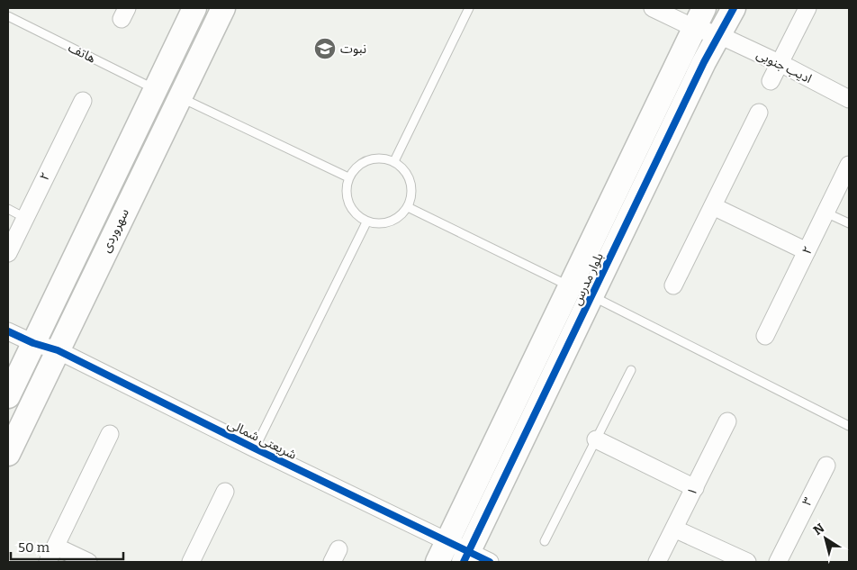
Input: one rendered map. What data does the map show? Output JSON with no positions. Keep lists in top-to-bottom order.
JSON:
{
  "streets": {
    "street": [
      "ادیب جنوبی",
      "۲",
      "سهروردی",
      "بلوار مدرس",
      "شریعتی شمالی",
      "۱",
      "۳"
    ],
    "lane": ["هاتف"]
  },
  "crossings": [
    ["هاتف", "سهروردی"],
    ["ادیب جنوبی", "بلوار مدرس"],
    ["سهروردی", "شریعتی شمالی"],
    ["بلوار مدرس", "شریعتی شمالی"]
  ],
  "places": {
    "school or university": ["نبوت"]
  },
  "scale_bar": "50 m",
  "north": "top left"
}
